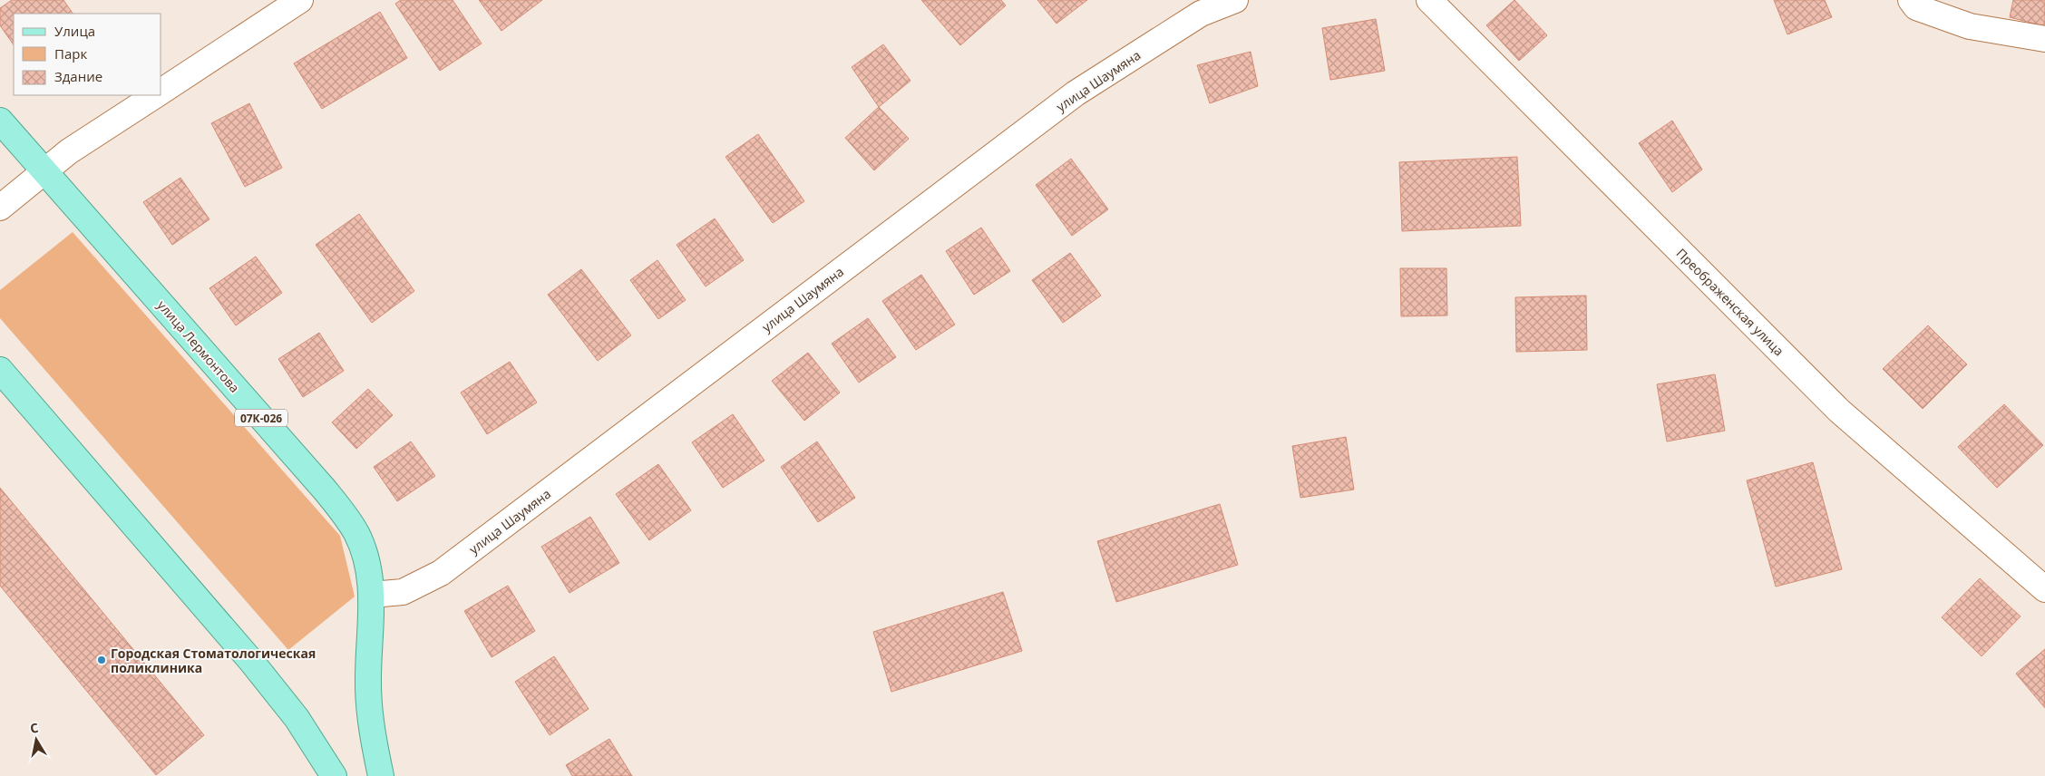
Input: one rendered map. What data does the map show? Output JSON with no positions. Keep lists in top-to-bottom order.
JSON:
{
  "streets": {
    "main road": ["улица Лермонтова", "07К-026"],
    "street": ["улица Шаумяна", "Преображенская улица"]
  },
  "crossings": [
    ["улица Шаумяна", "улица Лермонтова"]
  ],
  "places": ["Городская Стоматологическая поликлиника"],
  "legend": ["Улица", "Парк", "Здание"],
  "north": "top"
}
